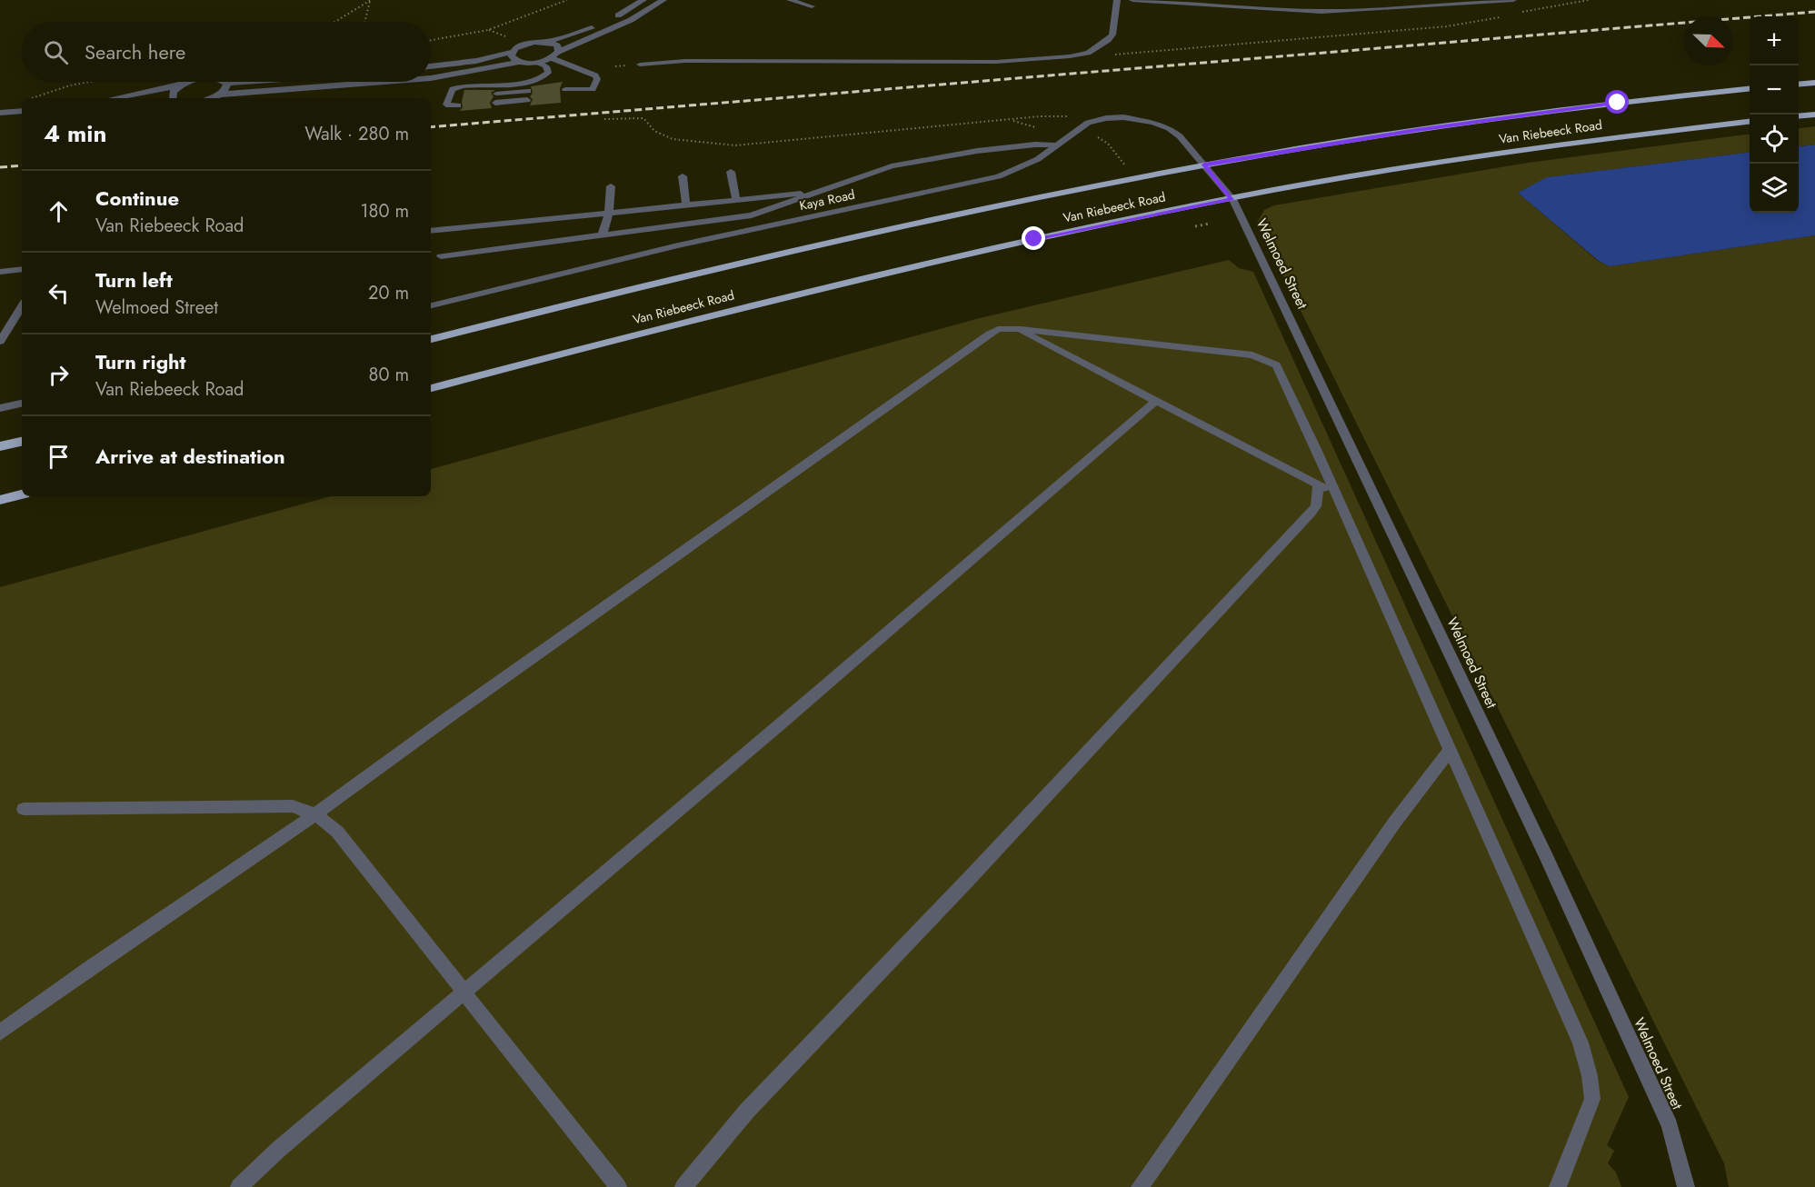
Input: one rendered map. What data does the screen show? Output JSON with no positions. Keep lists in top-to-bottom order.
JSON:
{
  "streets": {
    "main road": ["Van Riebeeck Road"],
    "lane": ["Kaya Road", "Welmoed Street"]
  },
  "crossings": [
    ["Van Riebeeck Road", "Kaya Road"],
    ["Van Riebeeck Road", "Welmoed Street"],
    ["Kaya Road", "Welmoed Street"]
  ],
  "north": "bottom right",
  "page": {
    "map_buttons": ["+", "−"],
    "search": "Search here",
    "heading": ["4 min", "Walk · 280 m"],
    "list": [
      ["Continue", "Van Riebeeck Road", "180 m"],
      ["Turn left", "Welmoed Street", "20 m"],
      ["Turn right", "Van Riebeeck Road", "80 m"],
      "Arrive at destination"
    ]
  }
}
